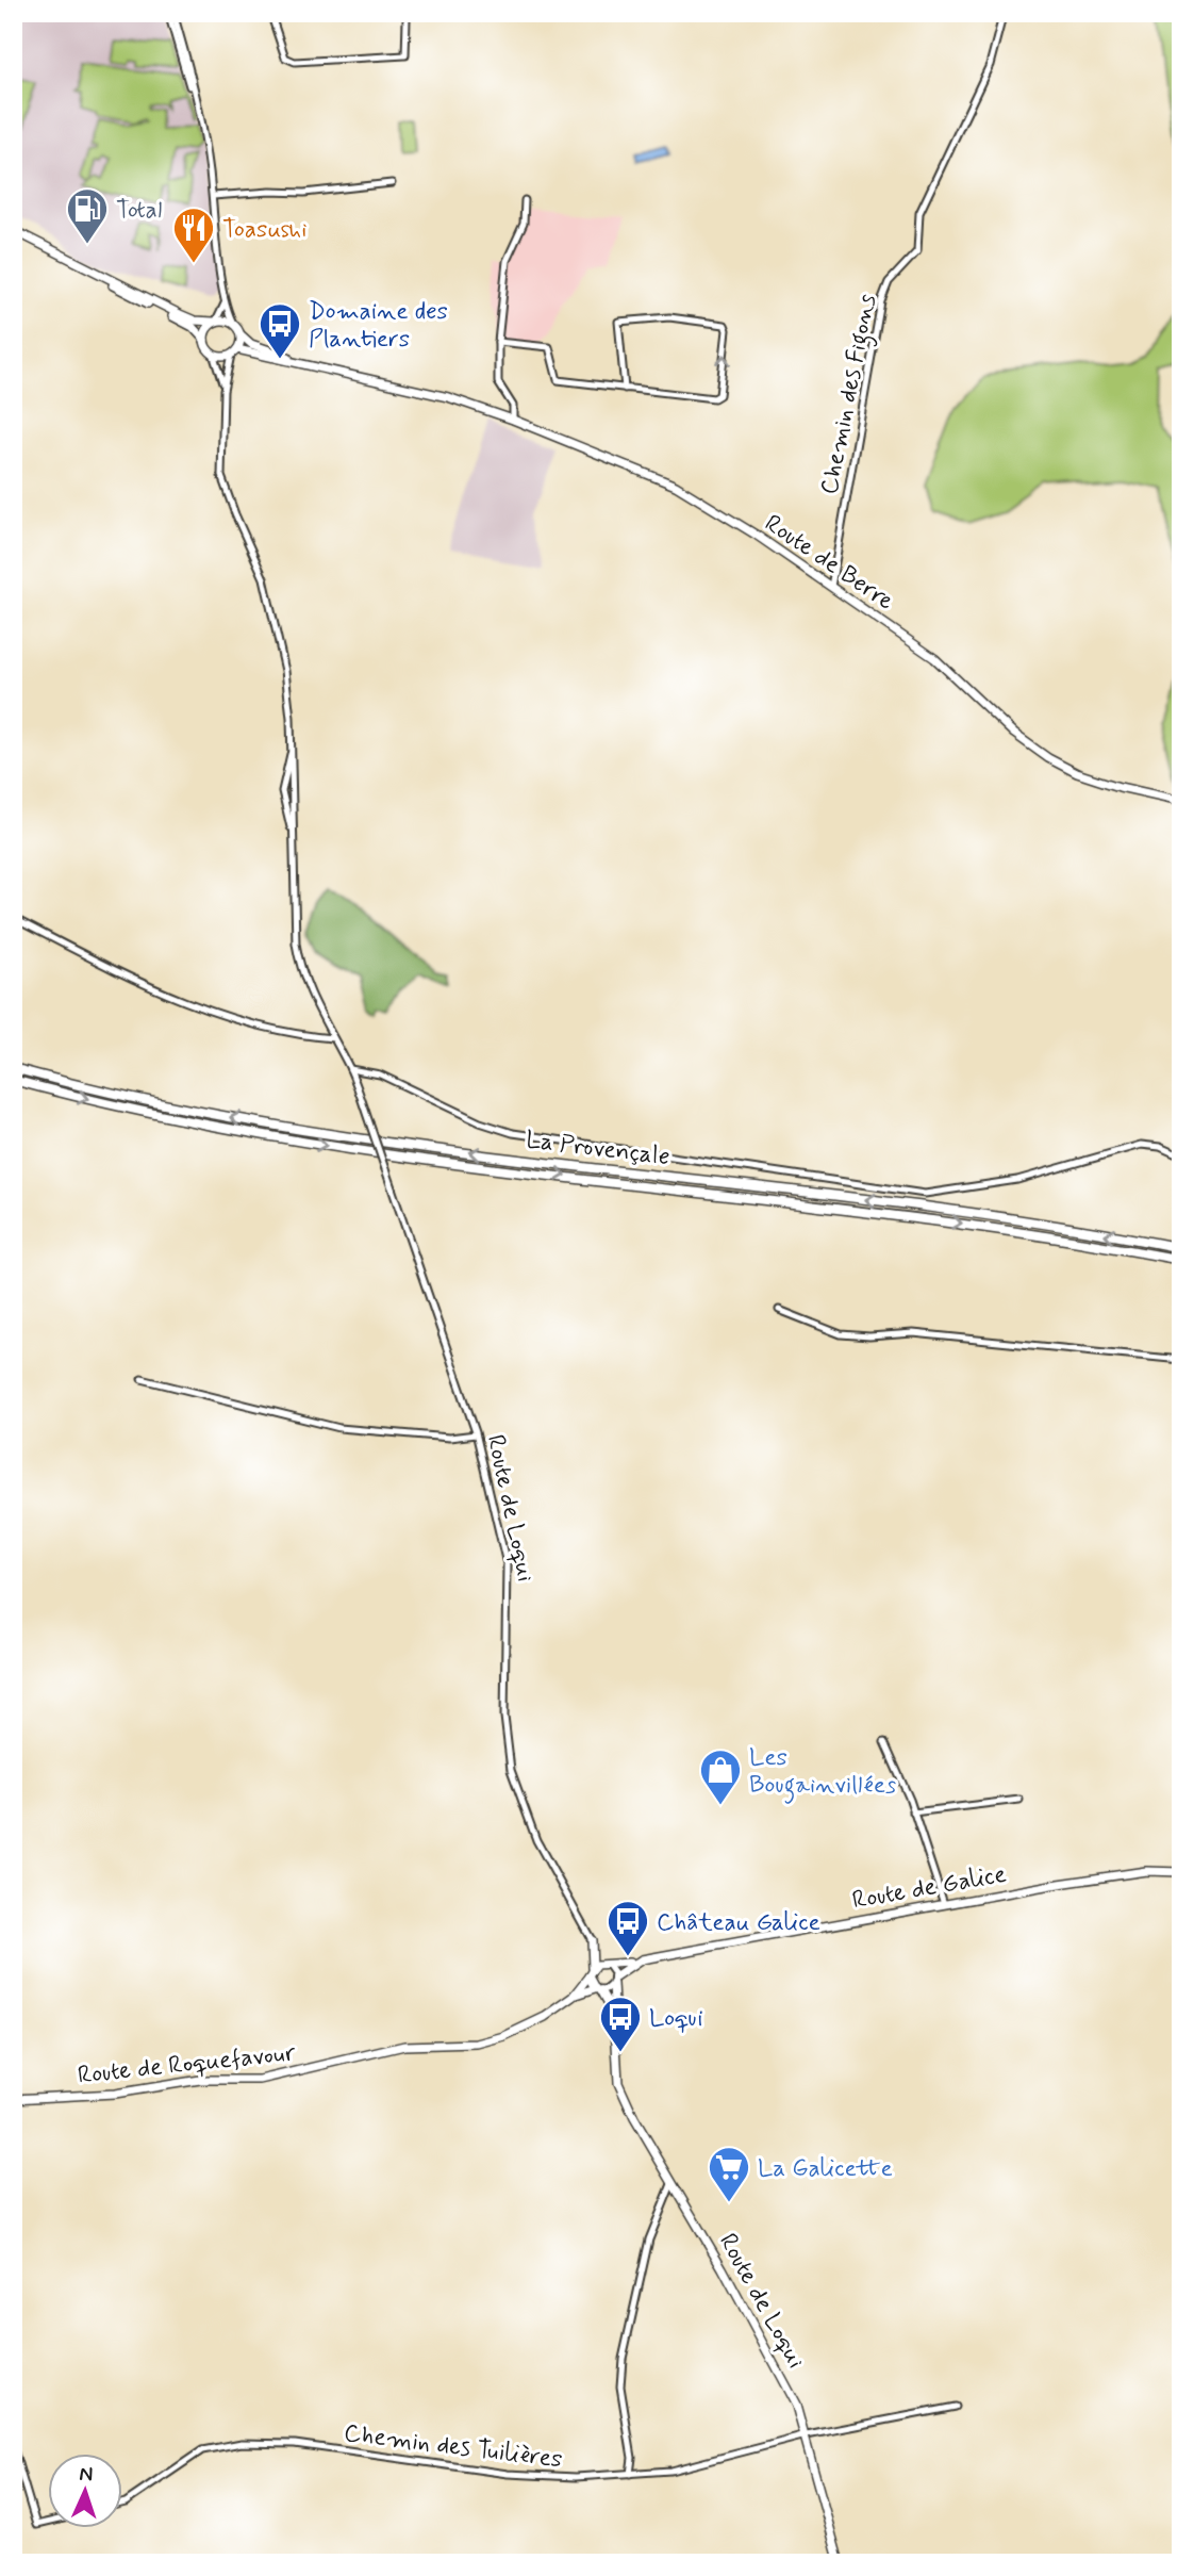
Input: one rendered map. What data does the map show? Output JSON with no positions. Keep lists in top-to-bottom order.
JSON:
{
  "streets": {
    "highway": ["La Provençale"],
    "main road": [
      "Route de Berre",
      "Route de Loqui",
      "Route de Galice",
      "Route de Roquefavour"
    ],
    "street": ["Chemin des Figons", "Chemin des Tuilières"]
  },
  "crossings": [
    ["Chemin des Figons", "Route de Berre"],
    ["Route de Loqui", "Chemin des Tuilières"]
  ],
  "places": {
    "fuel station": ["Total"],
    "restaurant": ["Toasushi"],
    "bus stop": ["Domaine des Plantiers", "Château Galice", "Loqui"],
    "shop": ["Les Bougainvillées"],
    "supermarket": ["La Galicette"]
  },
  "north": "top"
}
